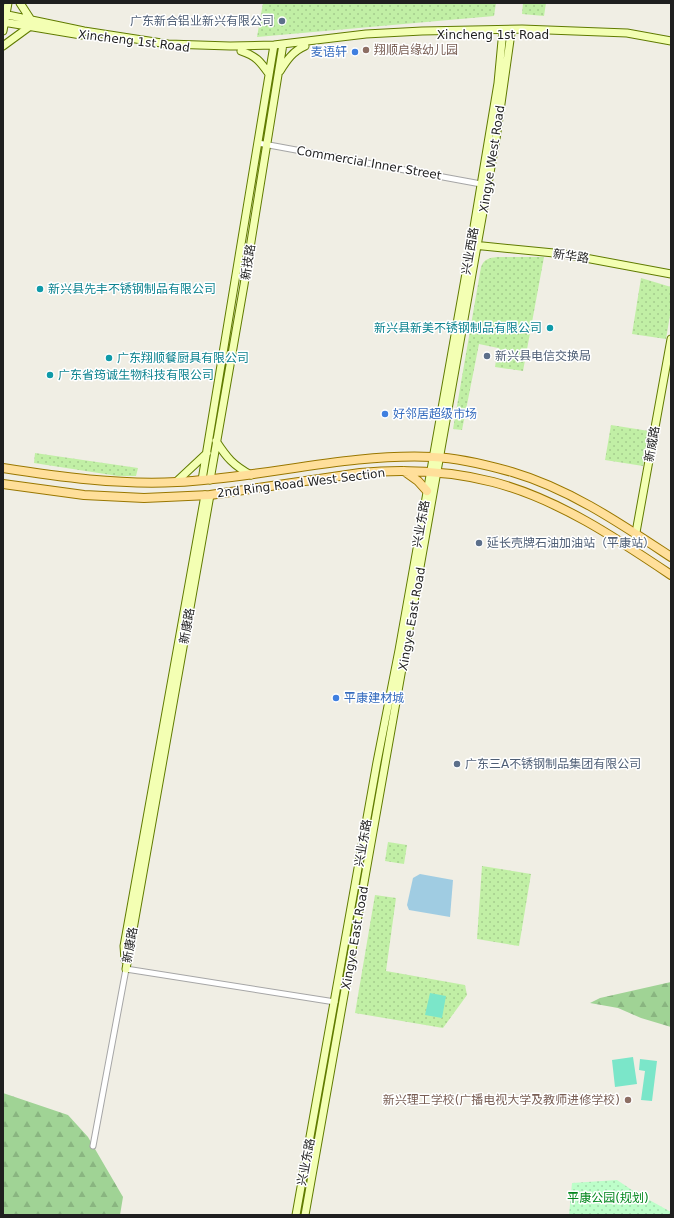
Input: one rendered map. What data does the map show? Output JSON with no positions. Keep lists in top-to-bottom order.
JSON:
{
  "streets": {
    "main road": ["2nd Ring Road West Section"],
    "street": [
      "Xincheng 1st Road",
      "Xingye West Road",
      "Commercial Inner Street",
      "兴业西路",
      "新华路",
      "新技路",
      "新威路",
      "兴业东路",
      "Xingye East Road",
      "新康路"
    ]
  },
  "crossings": [
    ["Xincheng 1st Road", "Xingye West Road"],
    ["Xincheng 1st Road", "兴业西路"],
    ["Xincheng 1st Road", "新技路"],
    ["Xingye West Road", "兴业西路"],
    ["Xingye West Road", "新华路"],
    ["Xingye West Road", "2nd Ring Road West Section"],
    ["Xingye West Road", "兴业东路"],
    ["Xingye West Road", "Xingye East Road"],
    ["Commercial Inner Street", "兴业西路"],
    ["Commercial Inner Street", "新技路"],
    ["兴业西路", "新华路"],
    ["新技路", "2nd Ring Road West Section"],
    ["新威路", "2nd Ring Road West Section"],
    ["2nd Ring Road West Section", "兴业东路"],
    ["2nd Ring Road West Section", "Xingye East Road"],
    ["2nd Ring Road West Section", "新康路"],
    ["兴业东路", "Xingye East Road"]
  ],
  "parks": ["平康公园(规划)"],
  "places": [
    "广东新合铝业新兴有限公司",
    "翔顺启缘幼儿园",
    "麦语轩",
    "新兴县先丰不锈钢制品有限公司",
    "新兴县新美不锈钢制品有限公司",
    "新兴县电信交换局",
    "广东翔顺餐厨具有限公司",
    "广东省筠诚生物科技有限公司",
    "好邻居超级市场",
    "延长壳牌石油加油站（平康站）",
    "平康建材城",
    "广东三A不锈钢制品集团有限公司",
    "新兴理工学校(广播电视大学及教师进修学校)"
  ]
}
